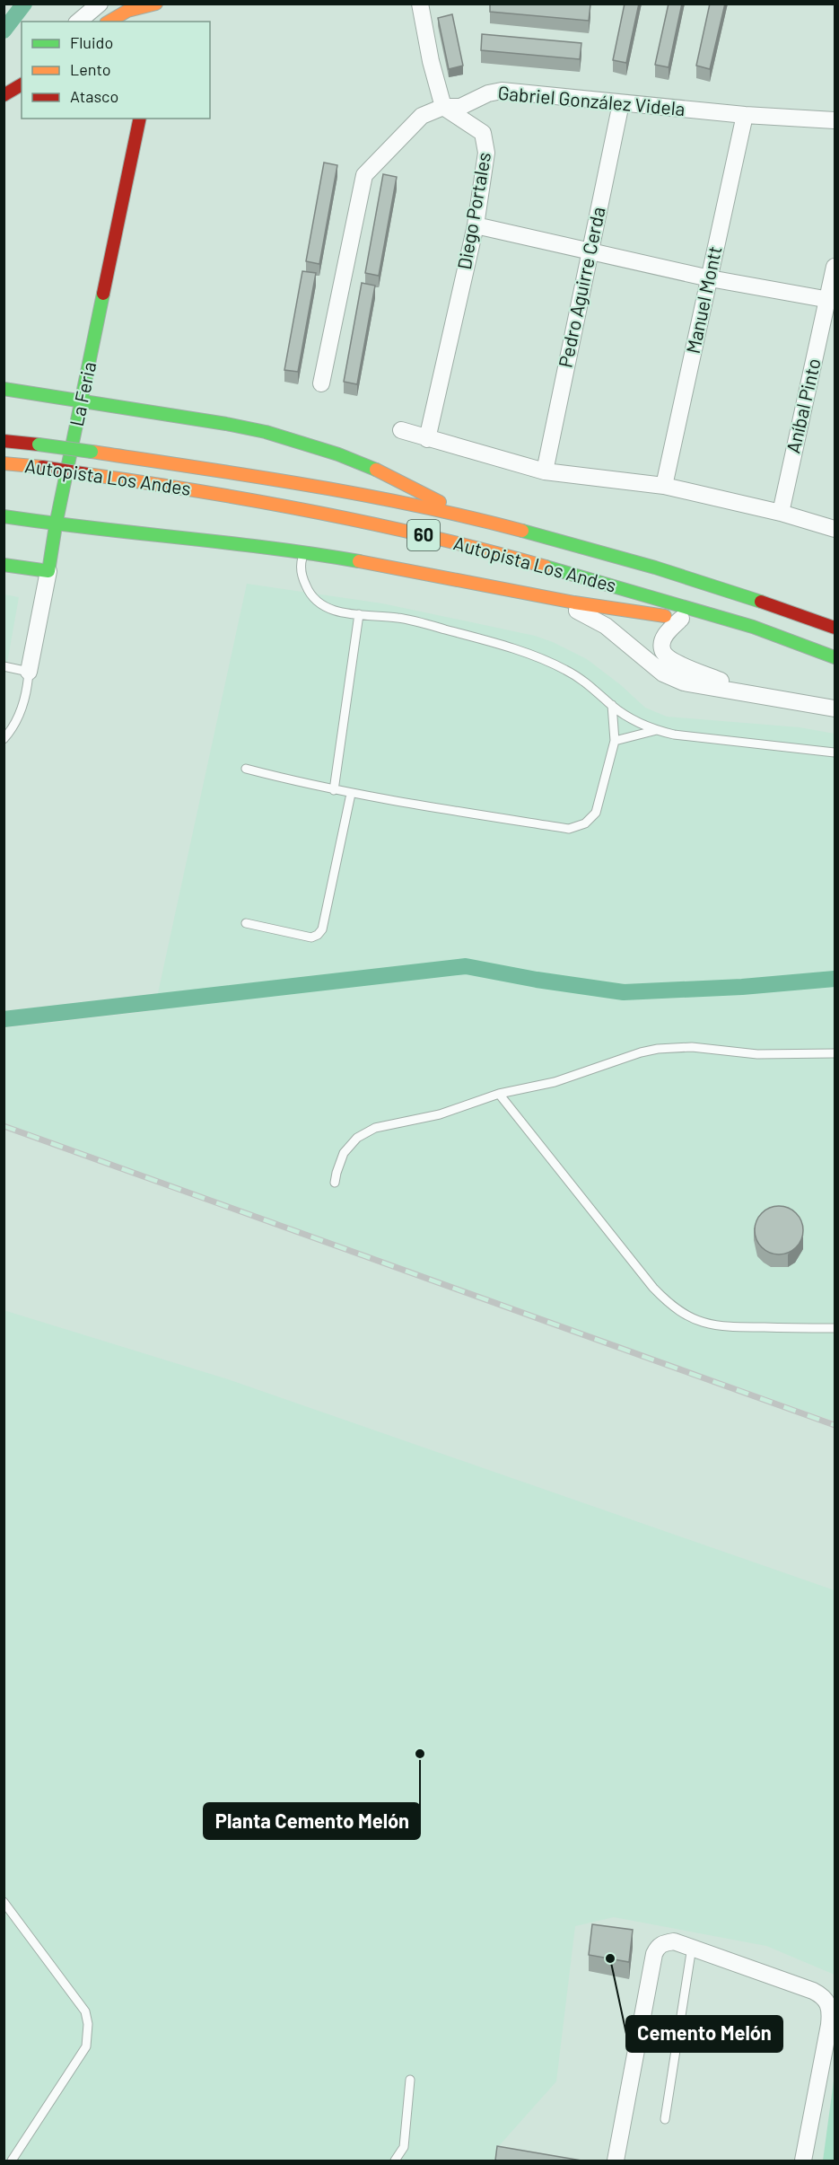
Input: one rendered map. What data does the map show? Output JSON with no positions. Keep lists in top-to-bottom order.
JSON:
{
  "streets": {
    "main road": ["La Feria", "Autopista Los Andes", "60"],
    "street": [
      "Gabriel González Videla",
      "Diego Portales",
      "Pedro Aguirre Cerda",
      "Manuel Montt",
      "Aníbal Pinto"
    ]
  },
  "crossings": [
    ["Gabriel González Videla", "Diego Portales"],
    ["Gabriel González Videla", "Pedro Aguirre Cerda"],
    ["Gabriel González Videla", "Manuel Montt"]
  ],
  "places": ["Planta Cemento Melón", "Cemento Melón"],
  "legend": ["Fluido", "Lento", "Atasco"]
}
